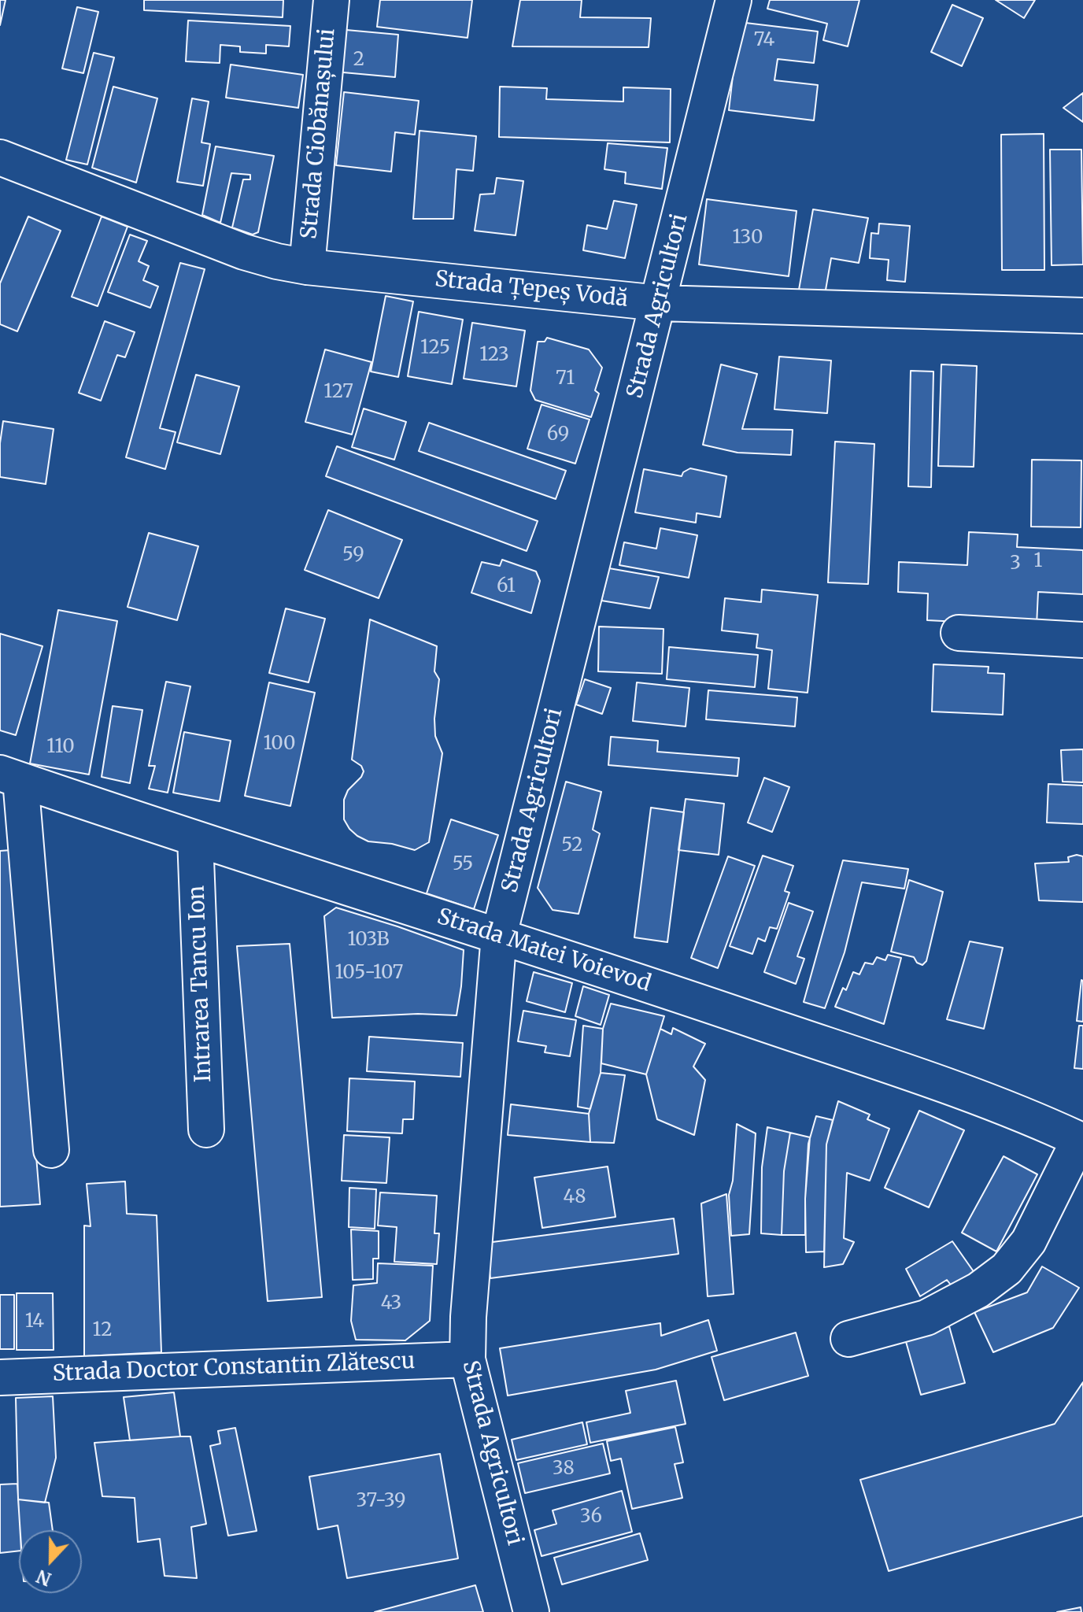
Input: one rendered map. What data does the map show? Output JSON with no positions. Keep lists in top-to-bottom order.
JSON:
{
  "streets": {
    "street": [
      "Strada Ciobănașului",
      "Strada Țepeș Vodă",
      "Strada Agricultori",
      "Strada Matei Voievod",
      "Intrarea Tancu Ion",
      "Strada Doctor Constantin Zlătescu"
    ]
  },
  "crossings": [
    ["Strada Ciobănașului", "Strada Țepeș Vodă"],
    ["Strada Țepeș Vodă", "Strada Agricultori"],
    ["Strada Agricultori", "Strada Matei Voievod"],
    ["Strada Agricultori", "Strada Doctor Constantin Zlătescu"],
    ["Strada Matei Voievod", "Intrarea Tancu Ion"]
  ],
  "house_numbers": [
    "74",
    "2",
    "130",
    "125",
    "123",
    "71",
    "127",
    "69",
    "59",
    "1",
    "3",
    "61",
    "100",
    "110",
    "52",
    "55",
    "103B",
    "105-107",
    "48",
    "43",
    "14",
    "12",
    "38",
    "37-39",
    "36"
  ],
  "north": "bottom"
}
